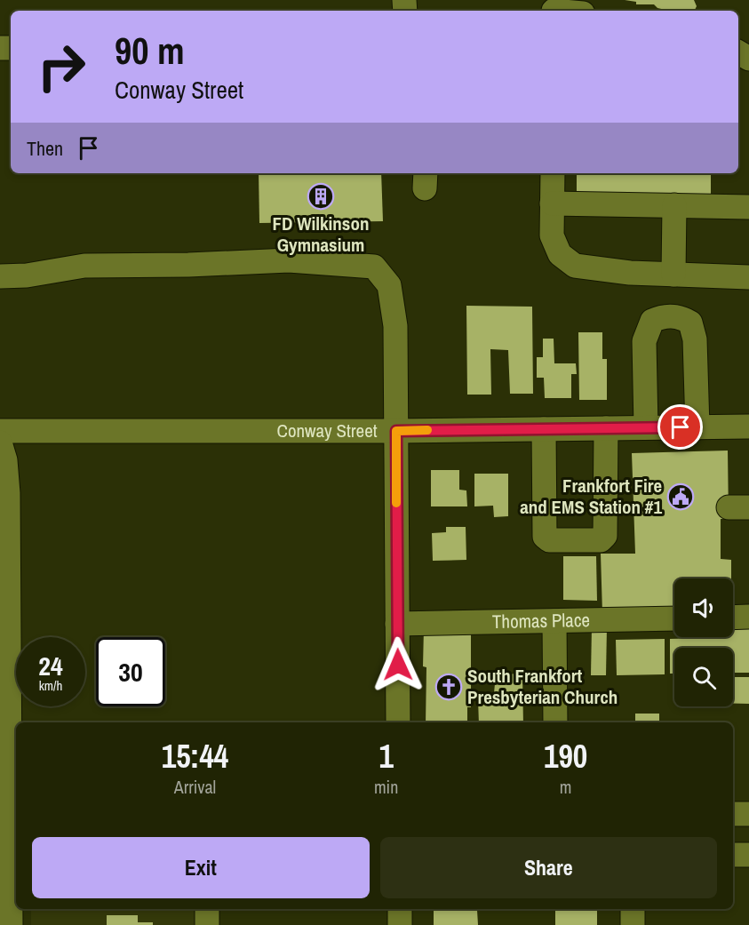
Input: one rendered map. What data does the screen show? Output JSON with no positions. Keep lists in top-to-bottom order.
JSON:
{
  "streets": {
    "street": ["Conway Street", "Thomas Place"]
  },
  "places": {
    "building": ["FD Wilkinson Gymnasium"],
    "public building": ["Frankfort Fire and EMS Station #1"],
    "church": ["South Frankfort Presbyterian Church"]
  },
  "page": {
    "turn": ["90 m", "Conway Street"],
    "then": "Then",
    "speed": "24 km/h",
    "limit": "30",
    "eta": [
      "15:44",
      "Arrival",
      "1",
      "min",
      "190",
      "m"
    ],
    "buttons": ["Exit", "Share"]
  }
}
